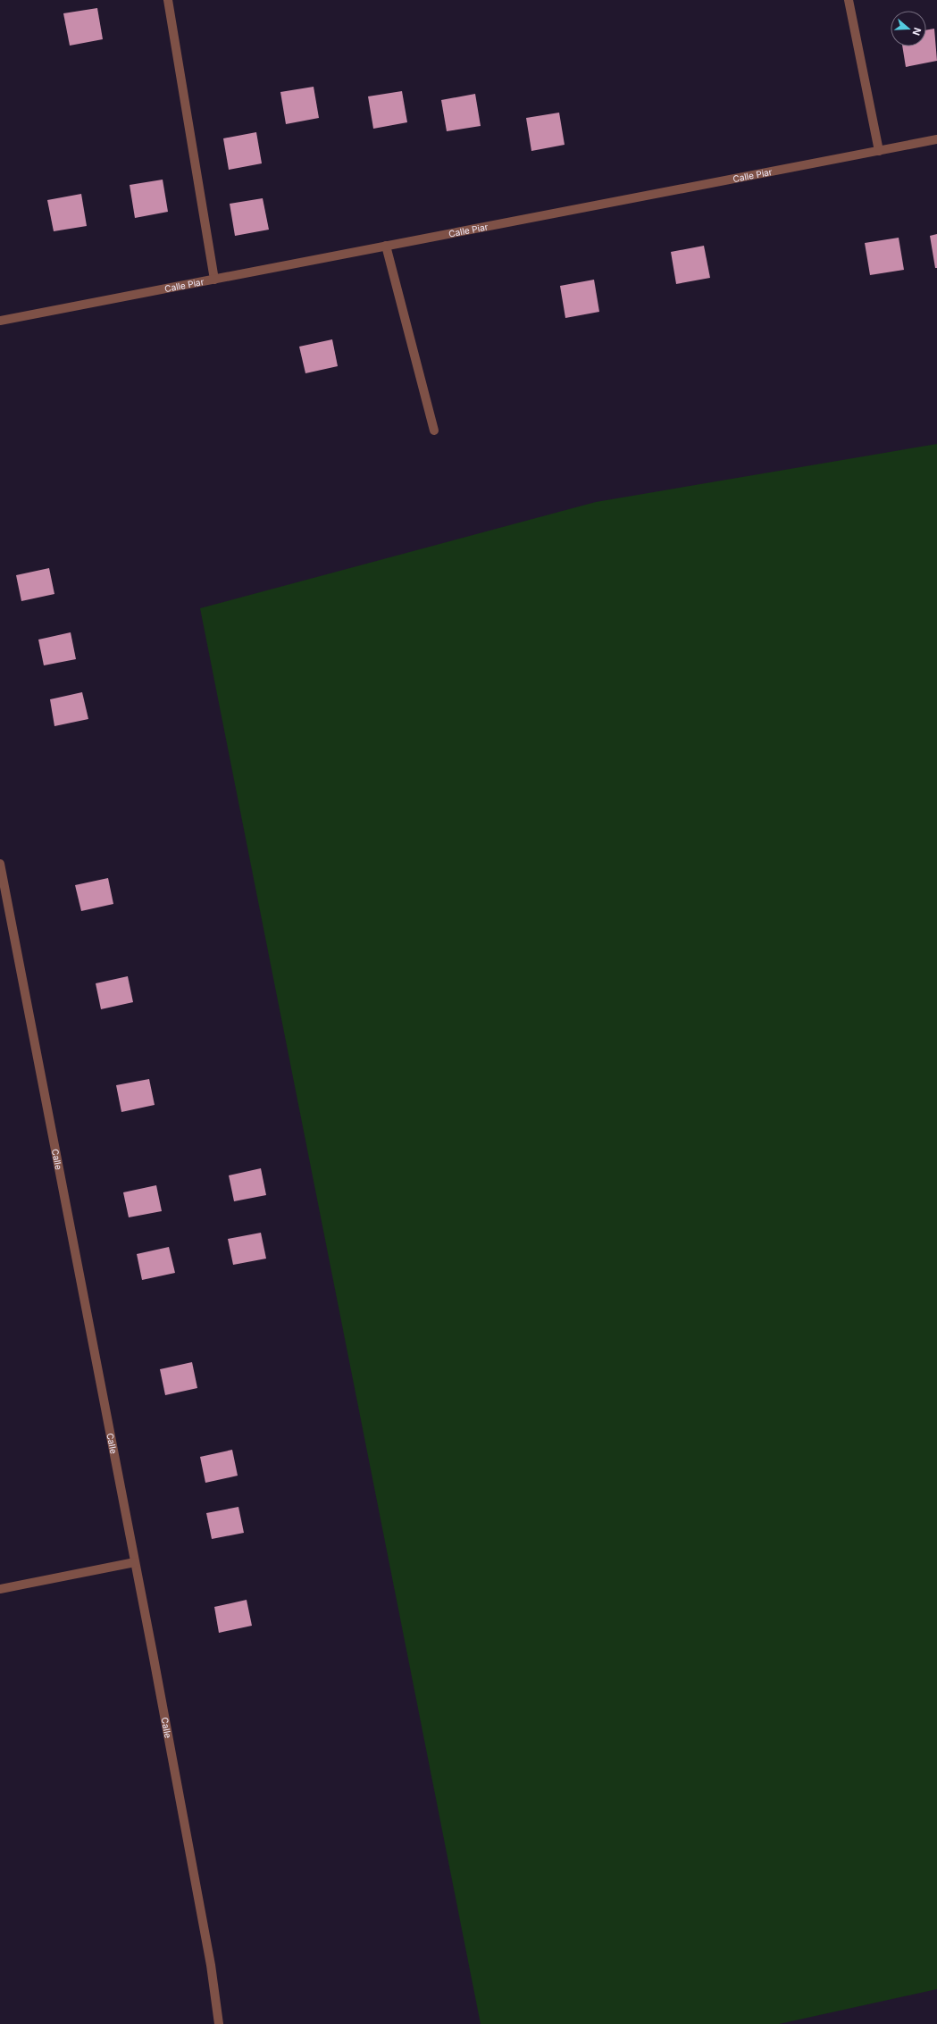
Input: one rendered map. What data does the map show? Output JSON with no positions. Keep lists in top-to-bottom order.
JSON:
{
  "streets": {
    "street": ["Calle Piar", "Calle"]
  },
  "north": "right"
}
